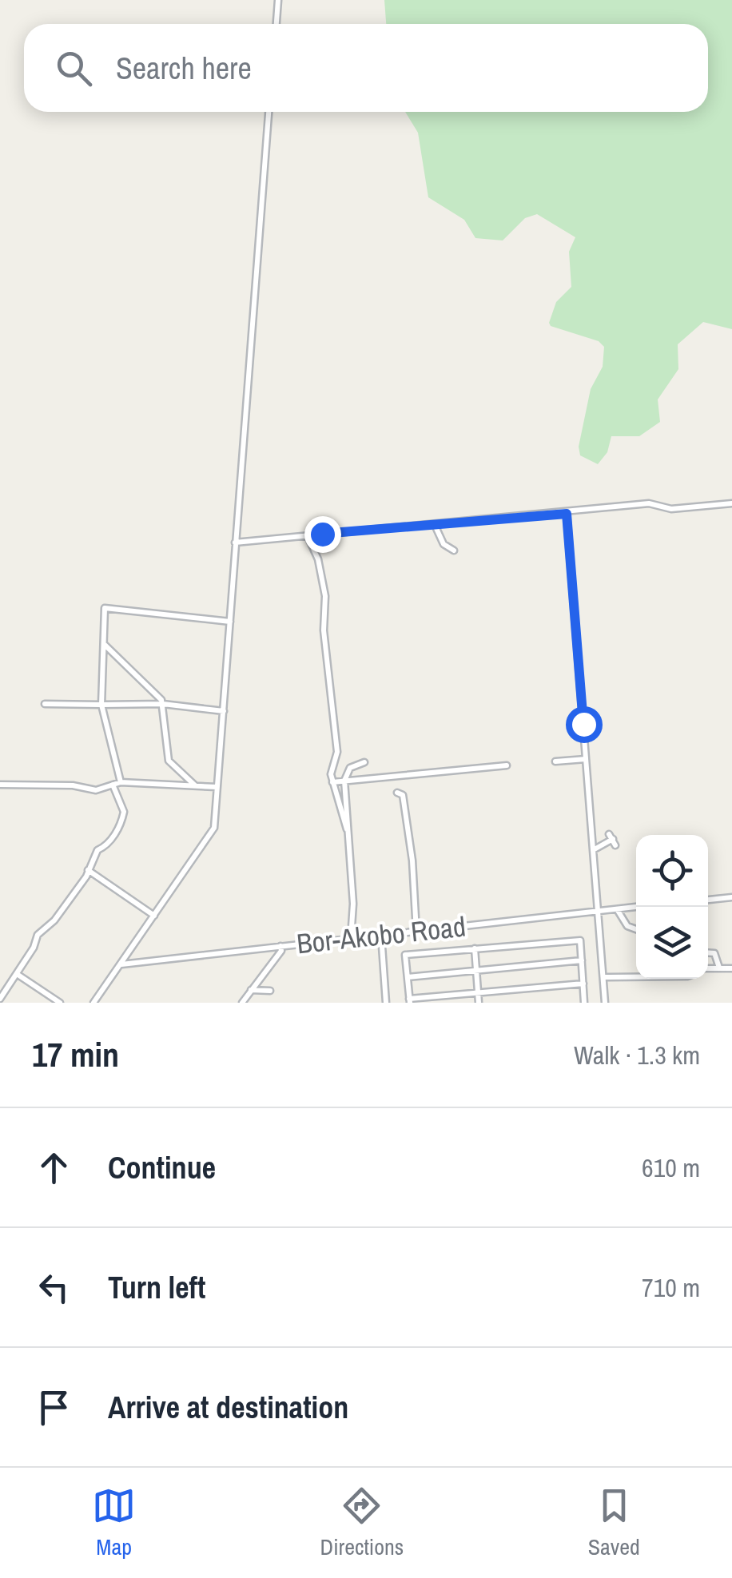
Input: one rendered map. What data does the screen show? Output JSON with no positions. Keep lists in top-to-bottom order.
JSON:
{
  "streets": {
    "street": ["Bor-Akobo Road"]
  },
  "page": {
    "search": "Search here",
    "heading": ["17 min", "Walk · 1.3 km"],
    "list": [
      ["Continue", "610 m"],
      ["Turn left", "710 m"],
      "Arrive at destination"
    ],
    "nav": ["Map", "Directions", "Saved"]
  }
}
